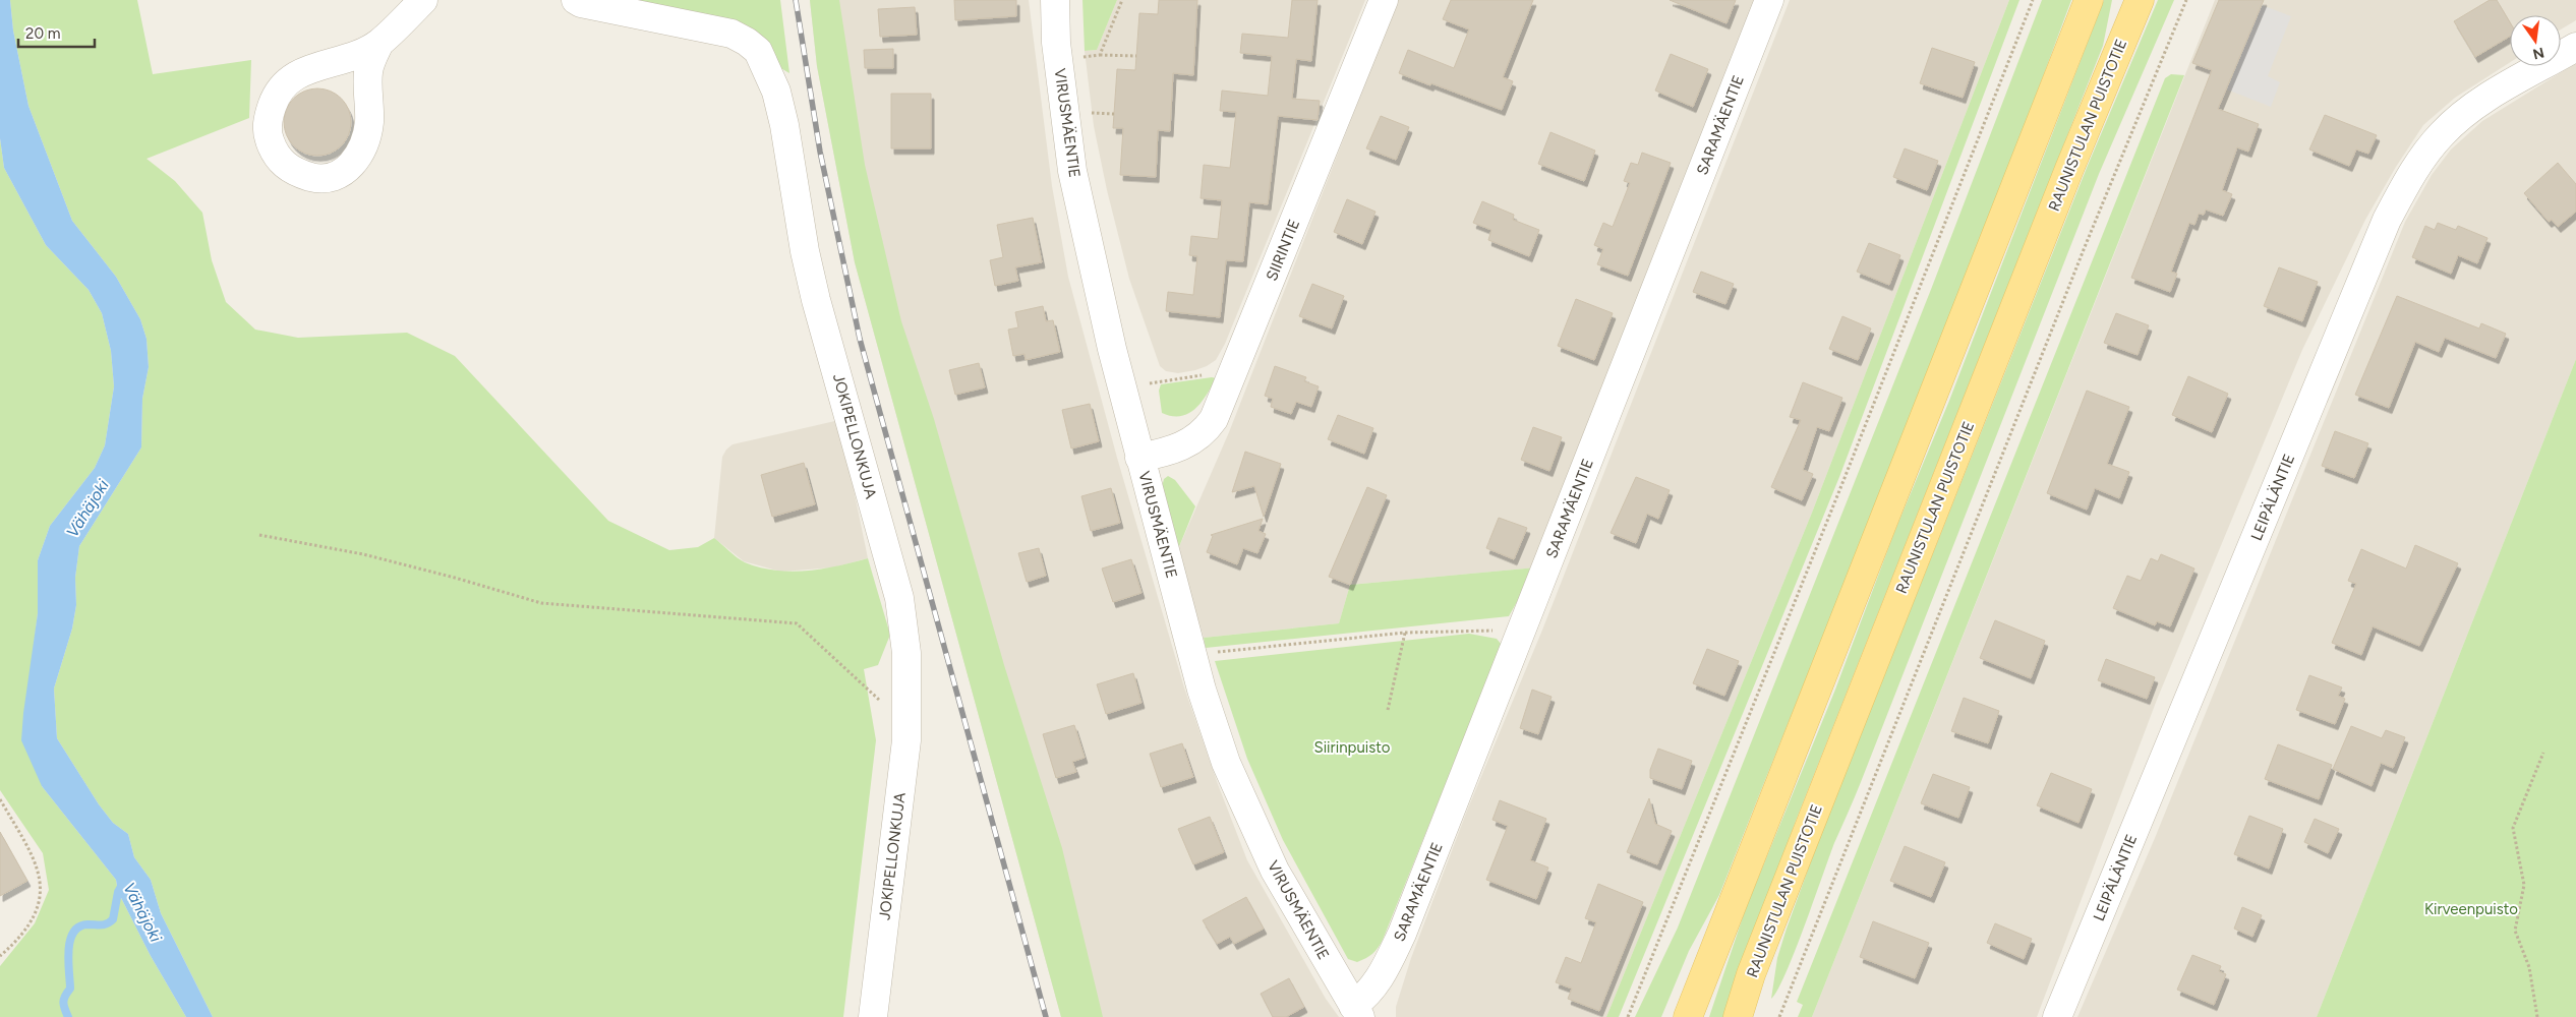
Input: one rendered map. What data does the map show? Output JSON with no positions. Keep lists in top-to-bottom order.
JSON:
{
  "streets": {
    "main road": ["RAUNISTULAN PUISTOTIE"],
    "street": [
      "VIRUSMÄENTIE",
      "SARAMÄENTIE",
      "SIIRINTIE",
      "JOKIPELLONKUJA",
      "LEIPÄLÄNTIE"
    ]
  },
  "crossings": [
    ["VIRUSMÄENTIE", "SARAMÄENTIE"],
    ["VIRUSMÄENTIE", "SIIRINTIE"]
  ],
  "water": ["Vähäjoki"],
  "parks": ["Siirinpuisto", "Kirveenpuisto"],
  "scale_bar": "20 m",
  "north": "bottom"
}
